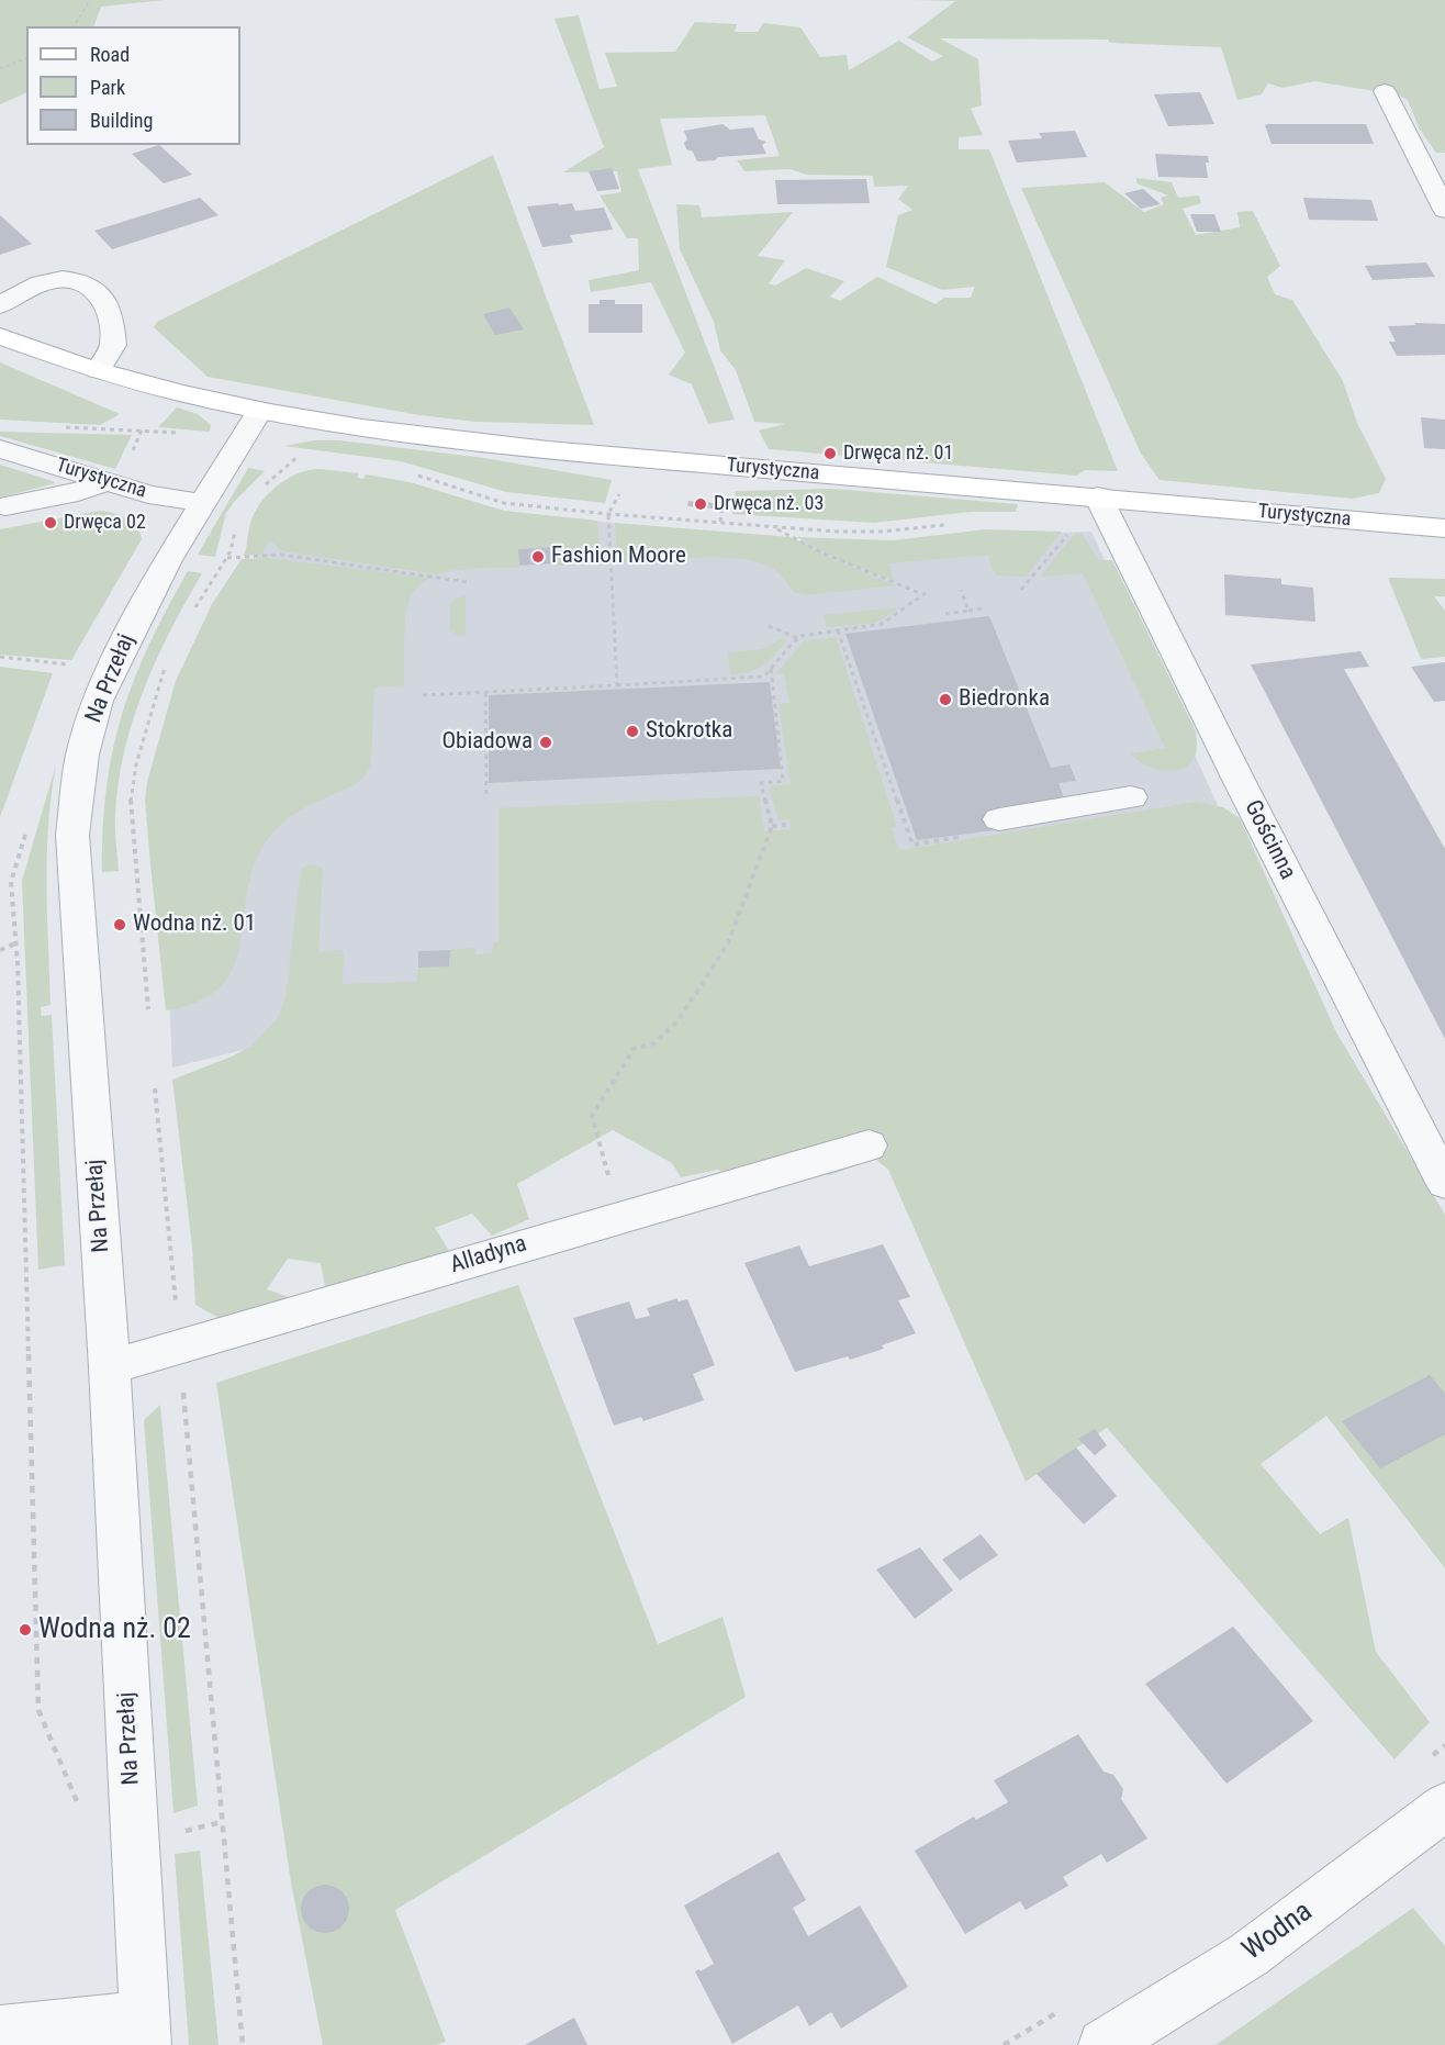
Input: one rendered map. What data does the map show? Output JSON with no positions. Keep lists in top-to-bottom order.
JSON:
{
  "streets": {
    "main road": ["Turystyczna"],
    "street": [
      "Na Przełaj",
      "Gościnna",
      "Alladyna",
      "Wodna"
    ]
  },
  "crossings": [
    ["Turystyczna", "Na Przełaj"],
    ["Turystyczna", "Gościnna"],
    ["Na Przełaj", "Alladyna"]
  ],
  "places": [
    "Drwęca nż. 01",
    "Drwęca nż. 03",
    "Drwęca 02",
    "Fashion Moore",
    "Biedronka",
    "Stokrotka",
    "Obiadowa",
    "Wodna nż. 01",
    "Wodna nż. 02"
  ],
  "legend": ["Road", "Park", "Building"]
}
